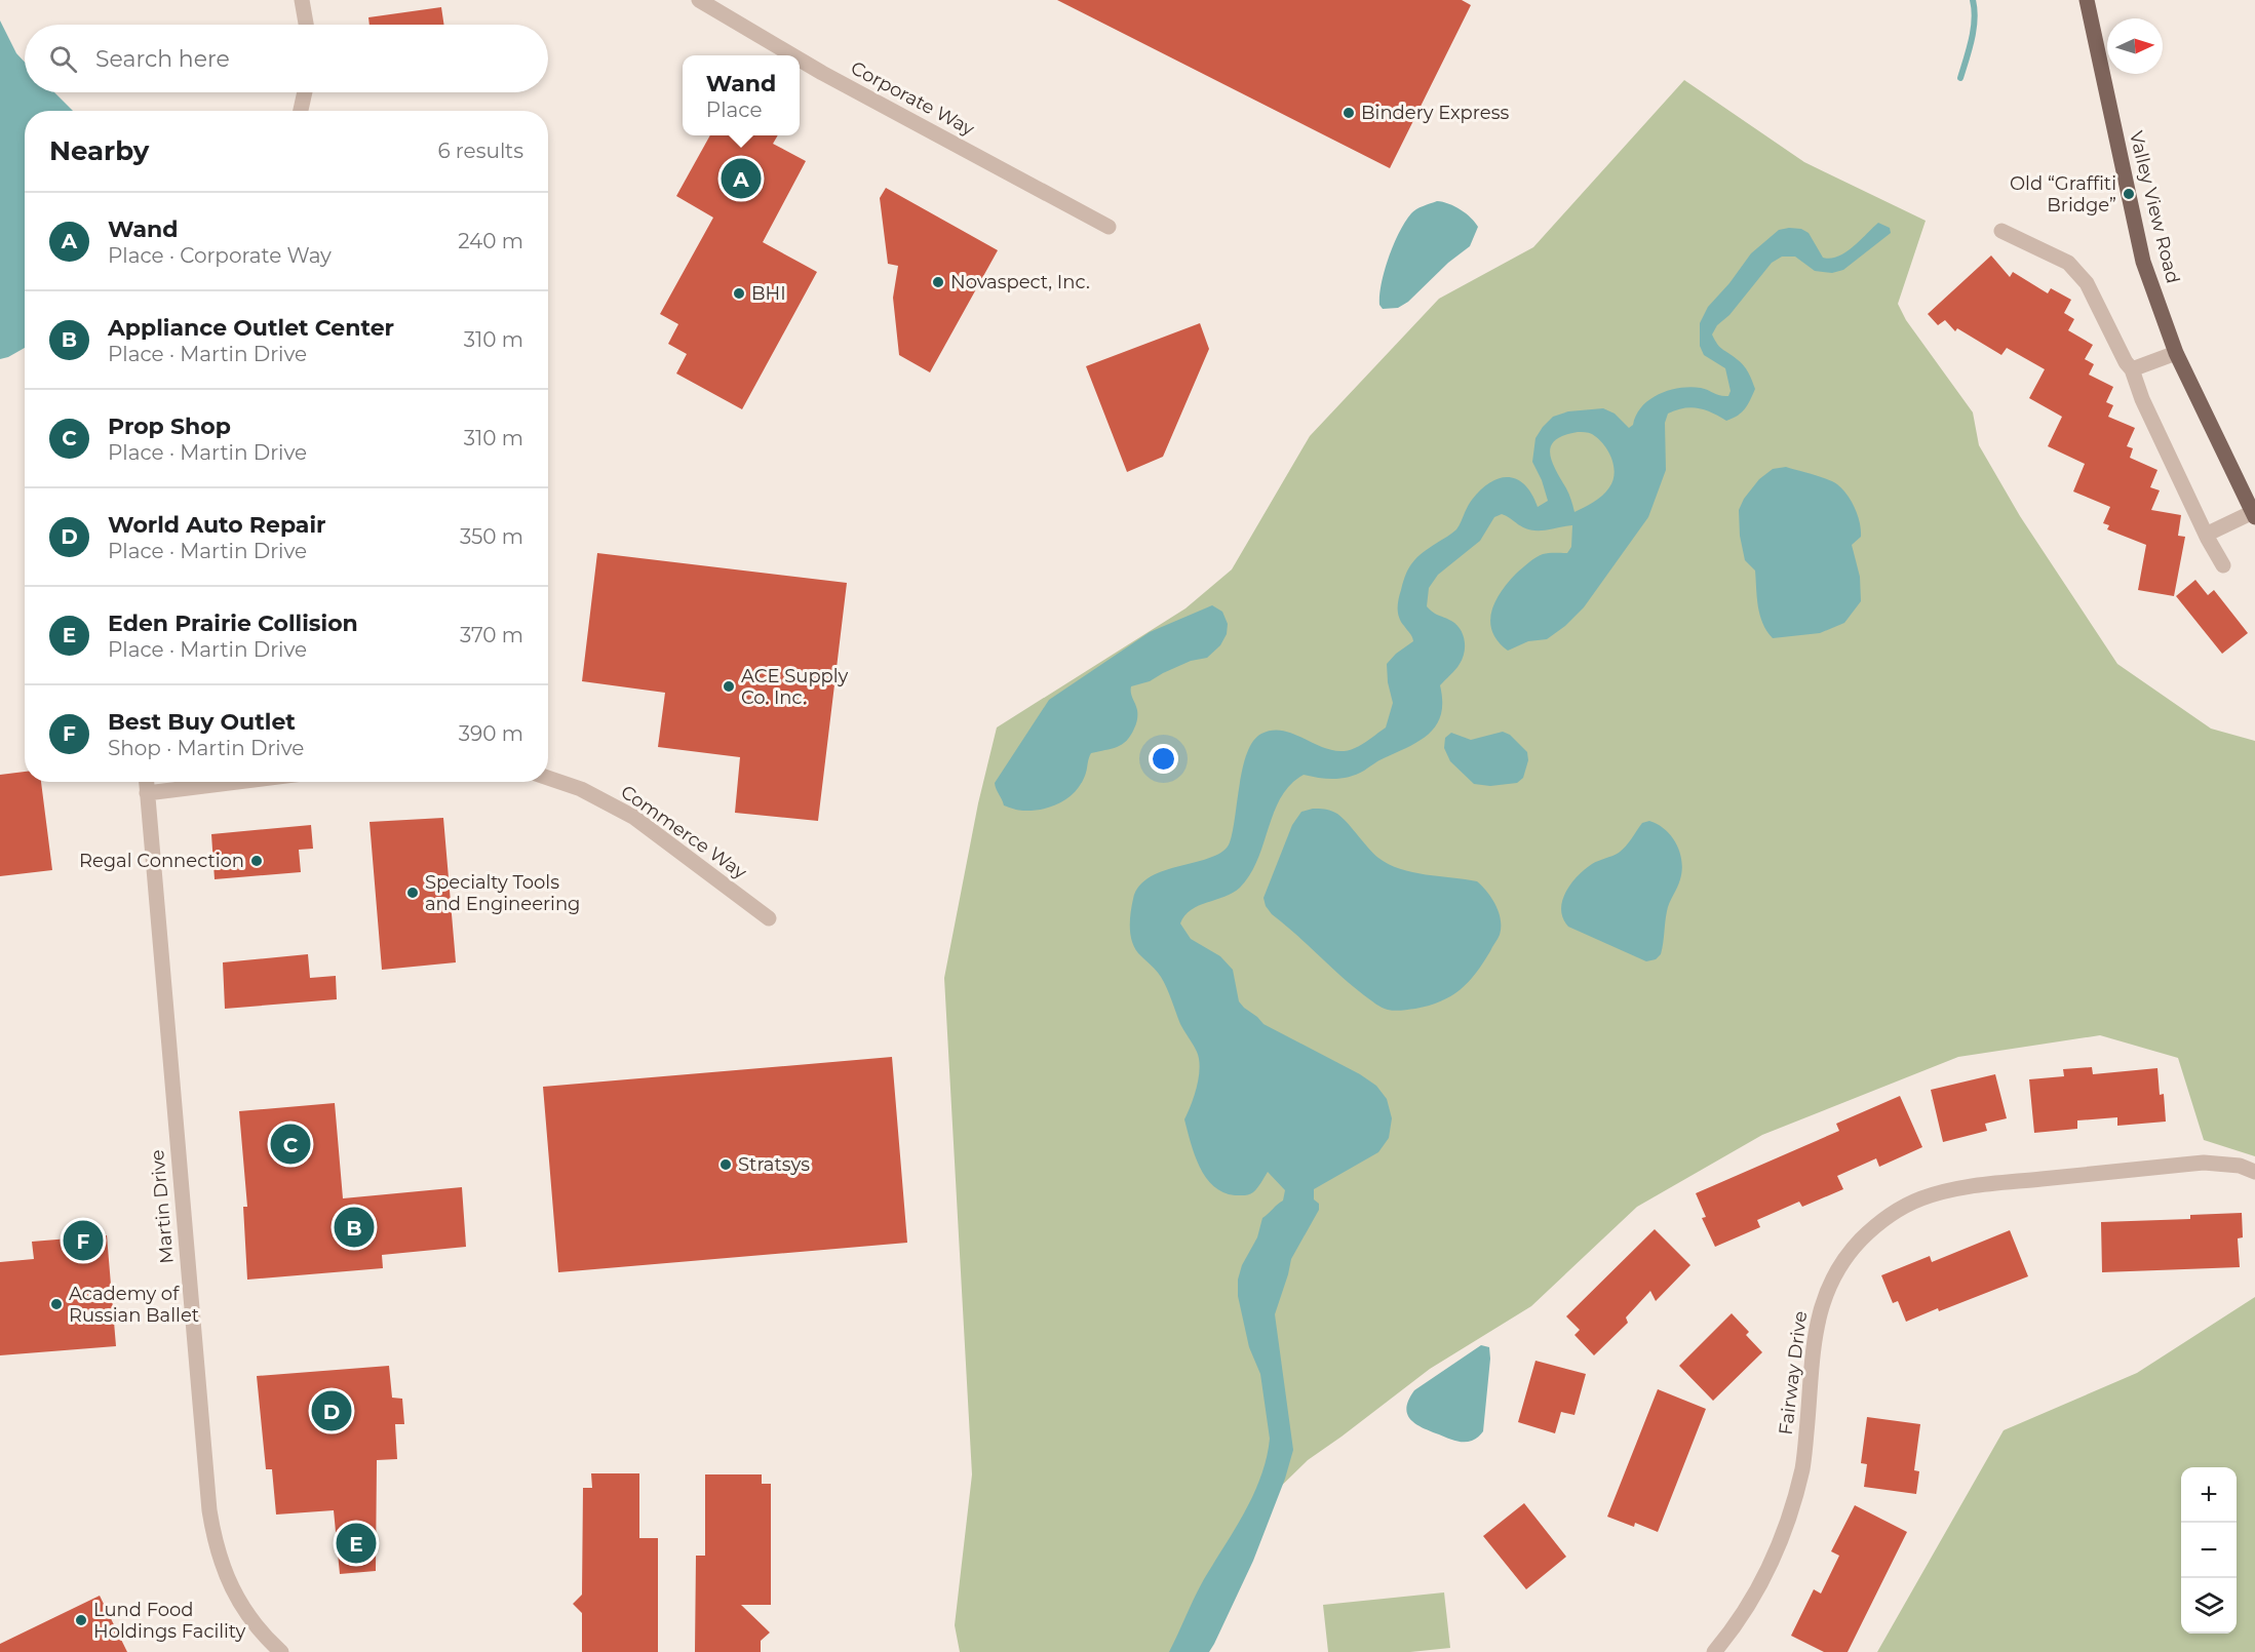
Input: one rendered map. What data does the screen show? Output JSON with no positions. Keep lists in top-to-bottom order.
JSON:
{
  "streets": {
    "main road": ["Valley View Road"],
    "street": [
      "Corporate Way",
      "Commerce Way",
      "Martin Drive",
      "Fairway Drive"
    ]
  },
  "places": [
    "Bindery Express",
    "Old “Graffiti Bridge”",
    "Novaspect, Inc.",
    "BHI",
    "ACE Supply Co. Inc.",
    "Regal Connection",
    "Specialty Tools and Engineering",
    "Stratsys",
    "Academy of Russian Ballet",
    "Lund Food Holdings Facility"
  ],
  "north": "right",
  "page": {
    "search": "Search here",
    "popup": ["Wand", "Place"],
    "heading": ["Nearby", "6 results"],
    "pins": [
      "A",
      "C",
      "B",
      "F",
      "D",
      "E"
    ],
    "list": [
      {
        "mark": "A",
        "name": "Wand",
        "note": "Place · Corporate Way",
        "value": "240 m"
      },
      {
        "mark": "B",
        "name": "Appliance Outlet Center",
        "note": "Place · Martin Drive",
        "value": "310 m"
      },
      {
        "mark": "C",
        "name": "Prop Shop",
        "note": "Place · Martin Drive",
        "value": "310 m"
      },
      {
        "mark": "D",
        "name": "World Auto Repair",
        "note": "Place · Martin Drive",
        "value": "350 m"
      },
      {
        "mark": "E",
        "name": "Eden Prairie Collision",
        "note": "Place · Martin Drive",
        "value": "370 m"
      },
      {
        "mark": "F",
        "name": "Best Buy Outlet",
        "note": "Shop · Martin Drive",
        "value": "390 m"
      }
    ],
    "map_buttons": ["+", "−"]
  }
}
